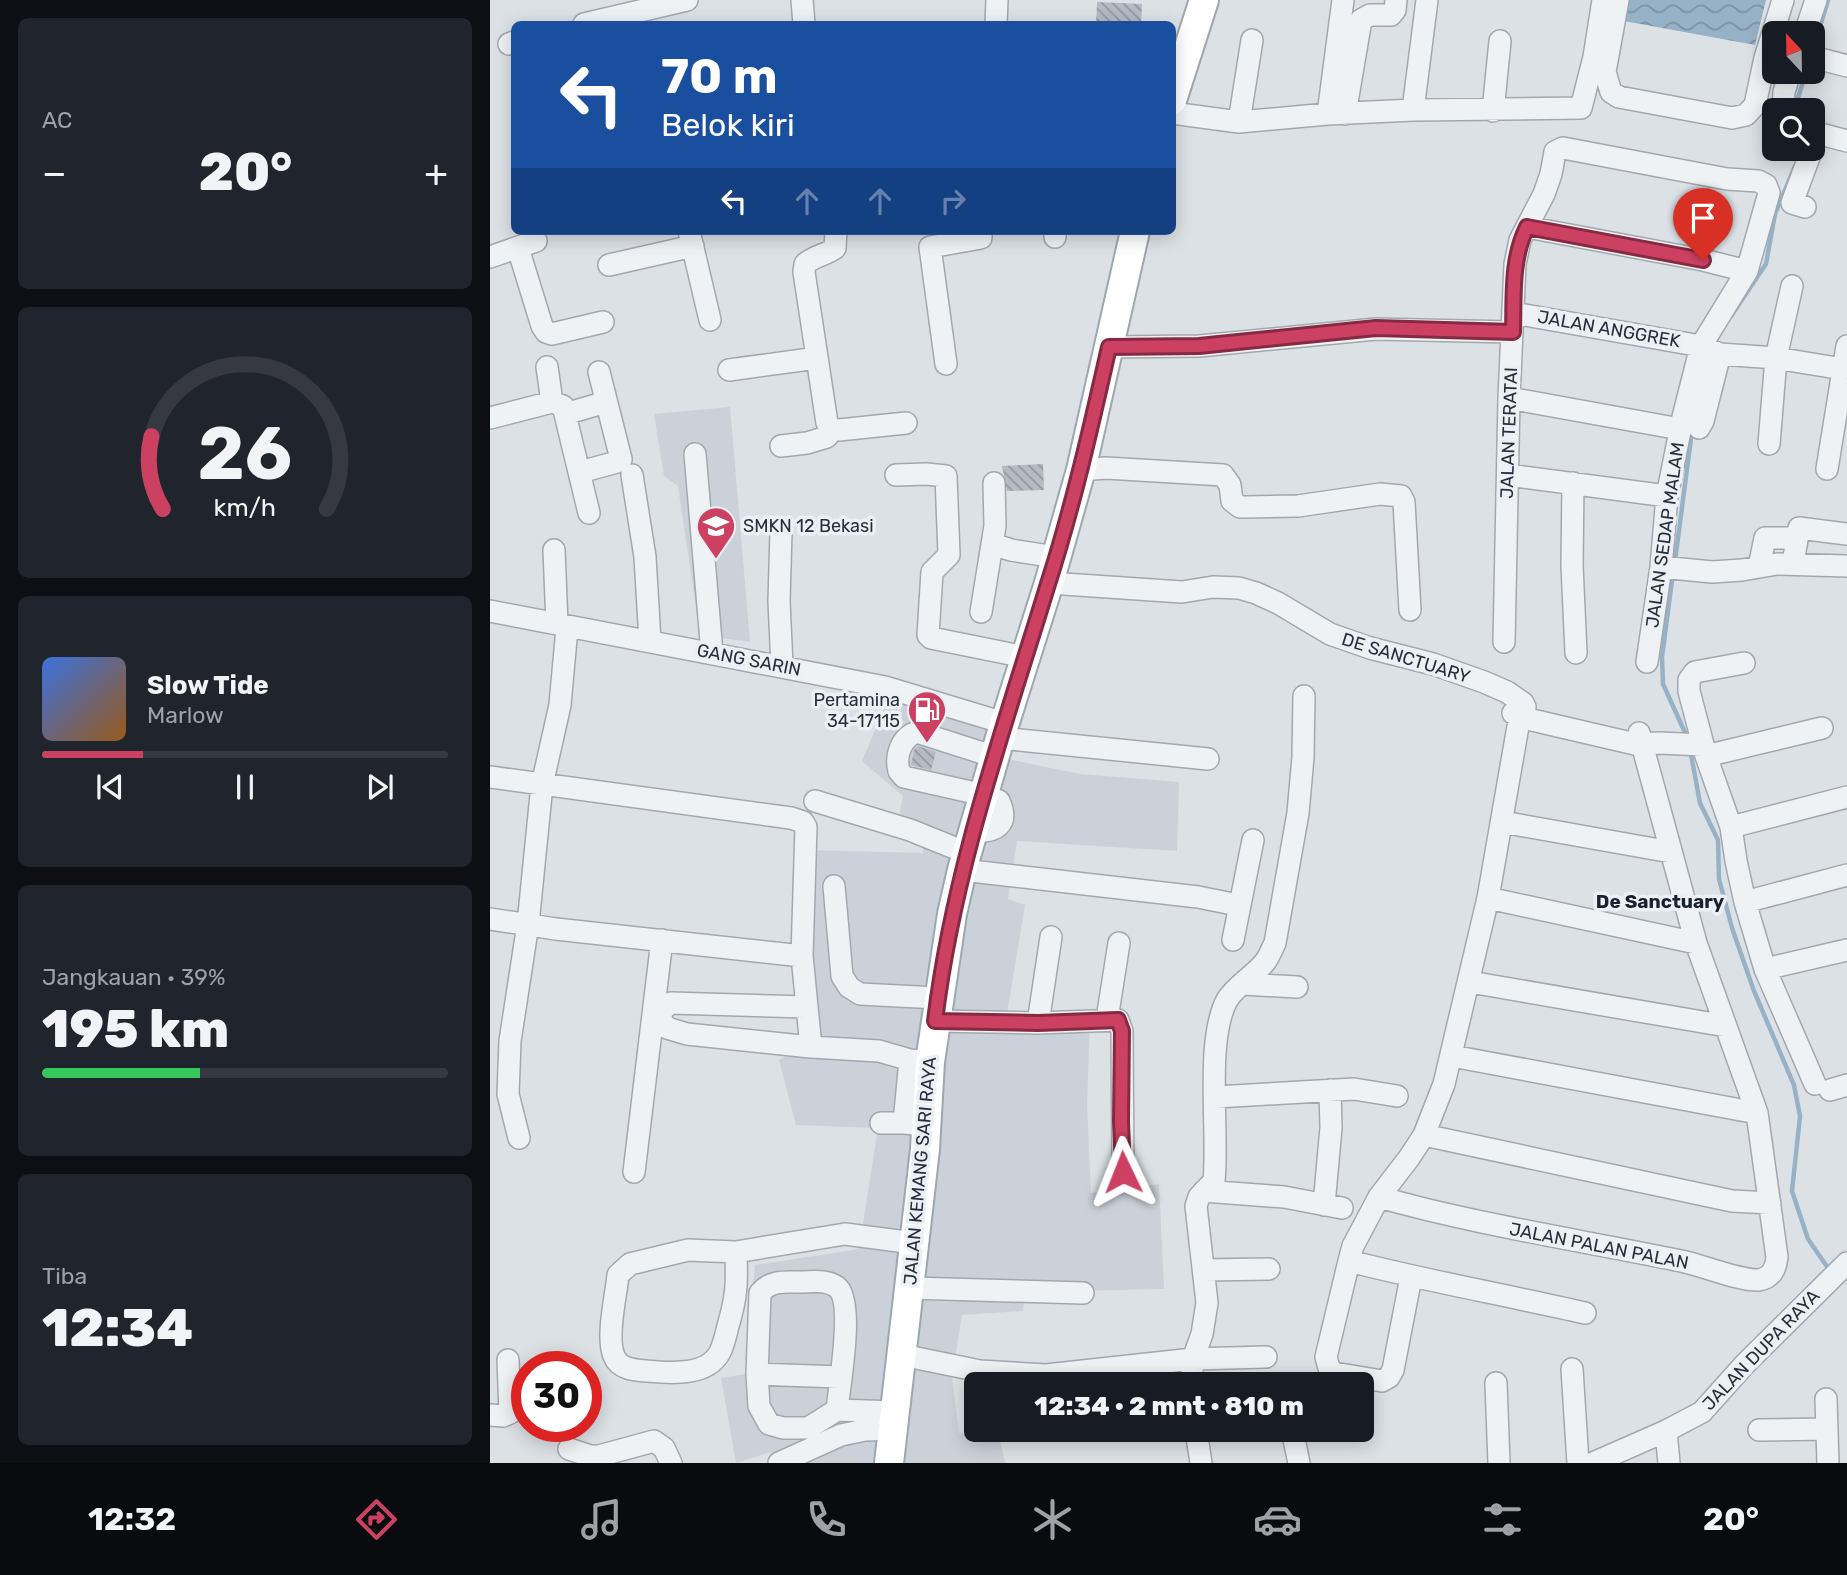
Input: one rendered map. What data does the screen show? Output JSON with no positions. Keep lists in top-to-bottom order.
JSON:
{
  "streets": {
    "main road": ["JALAN KEMANG SARI RAYA"],
    "street": [
      "JALAN ANGGREK",
      "JALAN TERATAI",
      "JALAN SEDAP MALAM",
      "DE SANCTUARY",
      "GANG SARIN",
      "JALAN PALAN PALAN",
      "JALAN DUPA RAYA"
    ]
  },
  "crossings": [
    ["JALAN ANGGREK", "JALAN TERATAI"],
    ["JALAN ANGGREK", "JALAN SEDAP MALAM"],
    ["JALAN ANGGREK", "JALAN KEMANG SARI RAYA"],
    ["JALAN TERATAI", "JALAN SEDAP MALAM"],
    ["DE SANCTUARY", "JALAN KEMANG SARI RAYA"],
    ["GANG SARIN", "JALAN KEMANG SARI RAYA"]
  ],
  "districts": ["De Sanctuary"],
  "places": {
    "school or university": ["SMKN 12 Bekasi"],
    "fuel station": ["Pertamina 34-17115"]
  },
  "north": "top",
  "page": {
    "tile": [
      "AC",
      ["Jangkauan · 39%", "195 km"],
      ["Tiba", "12:34"]
    ],
    "turn": ["70 m", "Belok kiri"],
    "heat": ["−", "20°", "+"],
    "song": ["Slow Tide", "Marlow"],
    "limit": "30",
    "trip": "12:34 · 2 mnt · 810 m",
    "tabs": ["12:32", "20°"],
    "gauge": ["26", "km/h"]
  }
}
